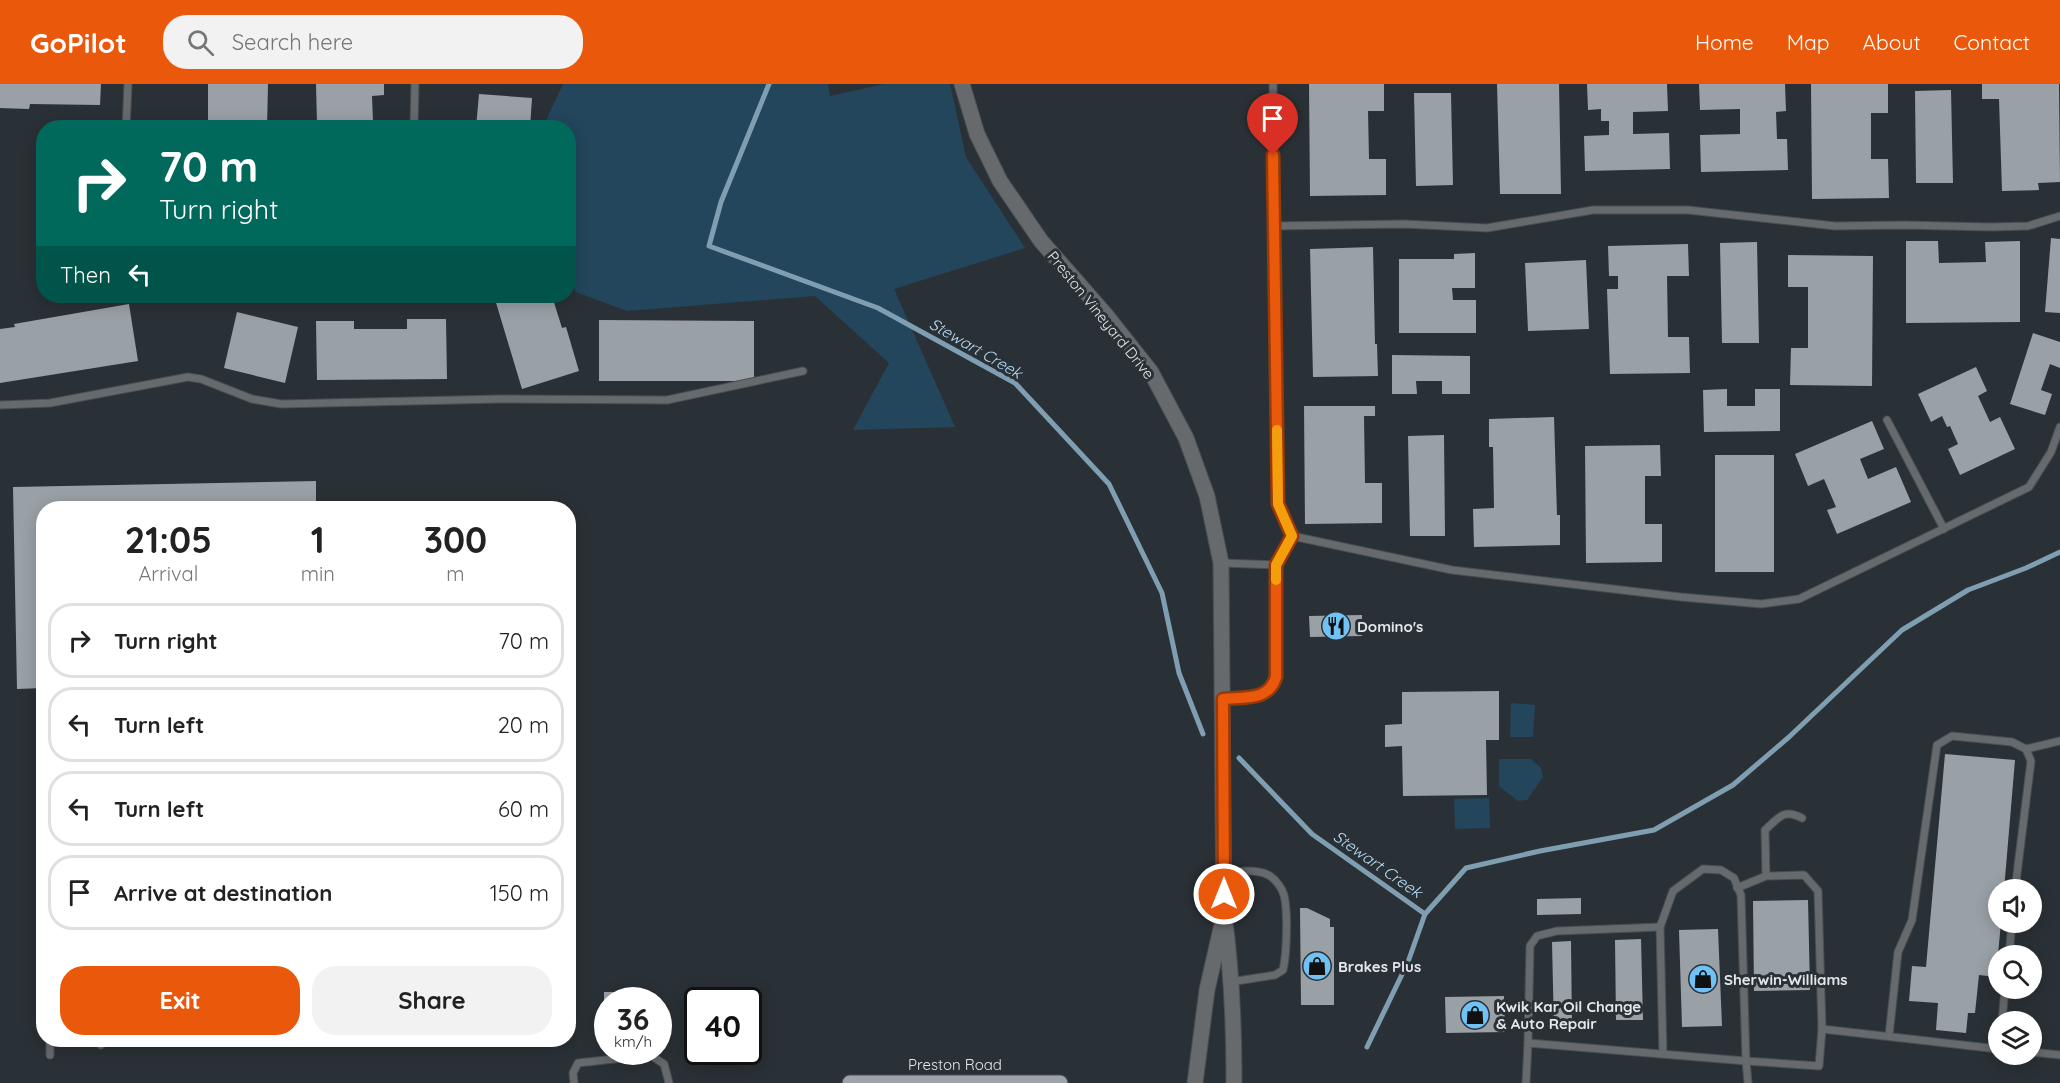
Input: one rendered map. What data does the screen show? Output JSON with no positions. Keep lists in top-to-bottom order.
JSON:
{
  "streets": {
    "main road": ["Preston Road"],
    "street": ["Preston Vineyard Drive"]
  },
  "water": ["Stewart Creek"],
  "places": {
    "restaurant": ["Domino's"],
    "shop": ["Brakes Plus", "Sherwin-Williams", "Kwik Kar Oil Change & Auto Repair"]
  },
  "page": {
    "header": "GoPilot",
    "search": "Search here",
    "nav": [
      "Home",
      "Map",
      "About",
      "Contact"
    ],
    "turn": ["70 m", "Turn right"],
    "then": "Then",
    "eta": [
      "21:05",
      "Arrival",
      "1",
      "min",
      "300",
      "m"
    ],
    "list": [
      {
        "name": "Turn right",
        "value": "70 m"
      },
      {
        "name": "Turn left",
        "value": "20 m"
      },
      {
        "name": "Turn left",
        "value": "60 m"
      },
      {
        "name": "Arrive at destination",
        "value": "150 m"
      }
    ],
    "buttons": ["Exit", "Share"],
    "speed": "36 km/h",
    "limit": "40"
  }
}
